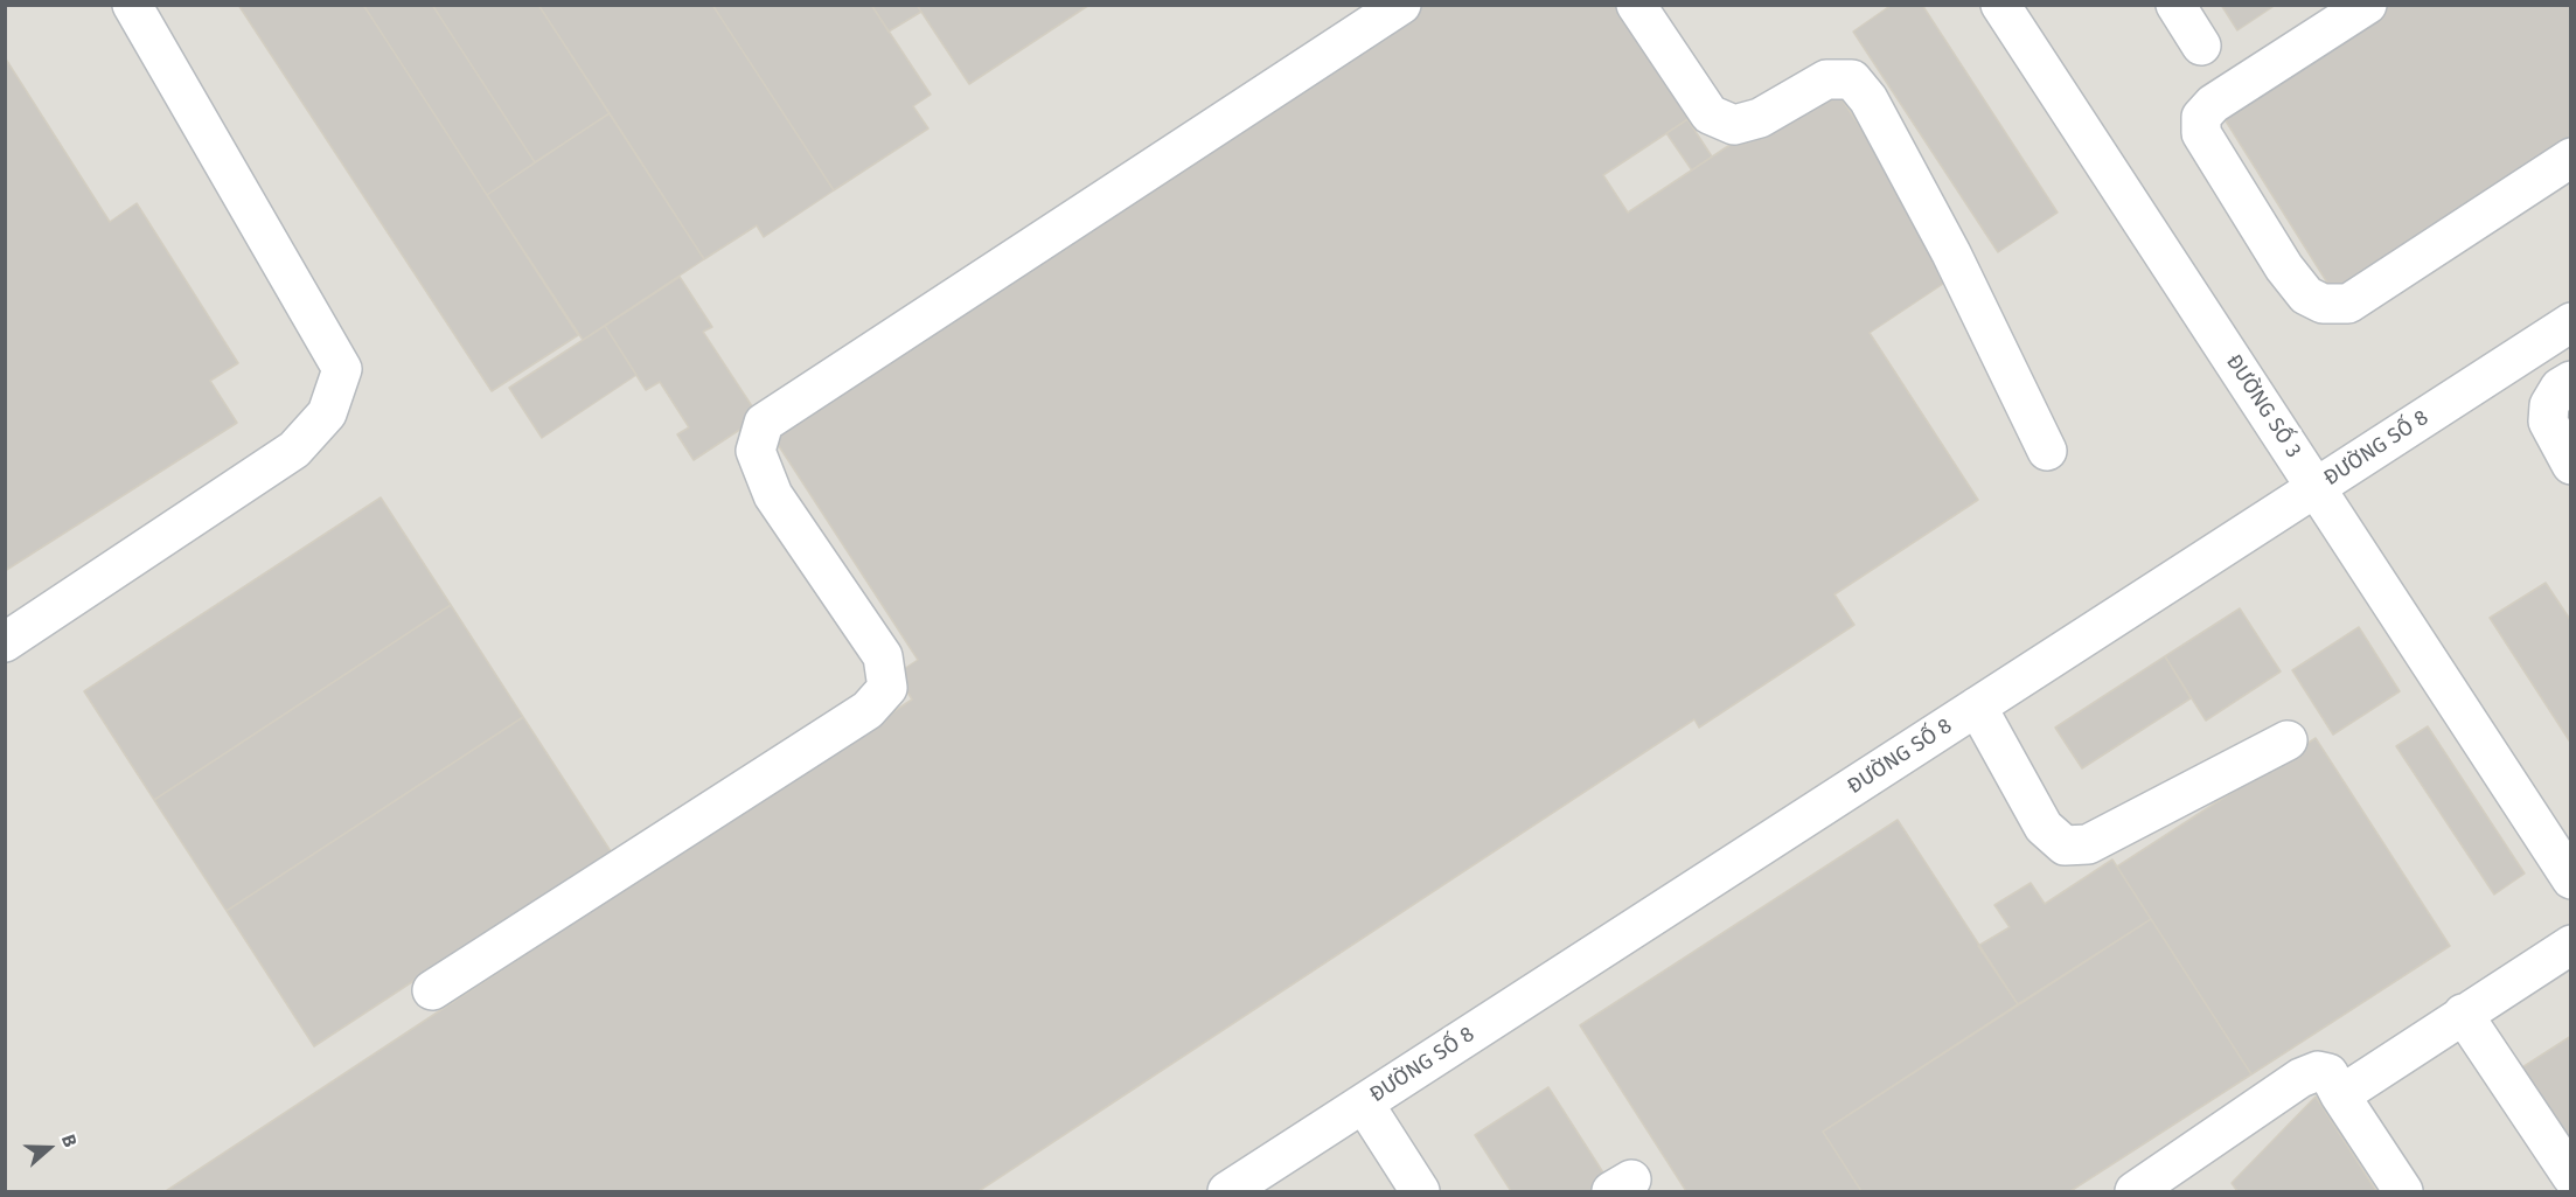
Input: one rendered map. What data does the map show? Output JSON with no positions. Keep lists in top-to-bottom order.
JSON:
{
  "streets": {
    "street": ["ĐƯỜNG SỐ 3", "ĐƯỜNG SỐ 8"]
  },
  "crossings": [
    ["ĐƯỜNG SỐ 3", "ĐƯỜNG SỐ 8"]
  ],
  "north": "right"
}
